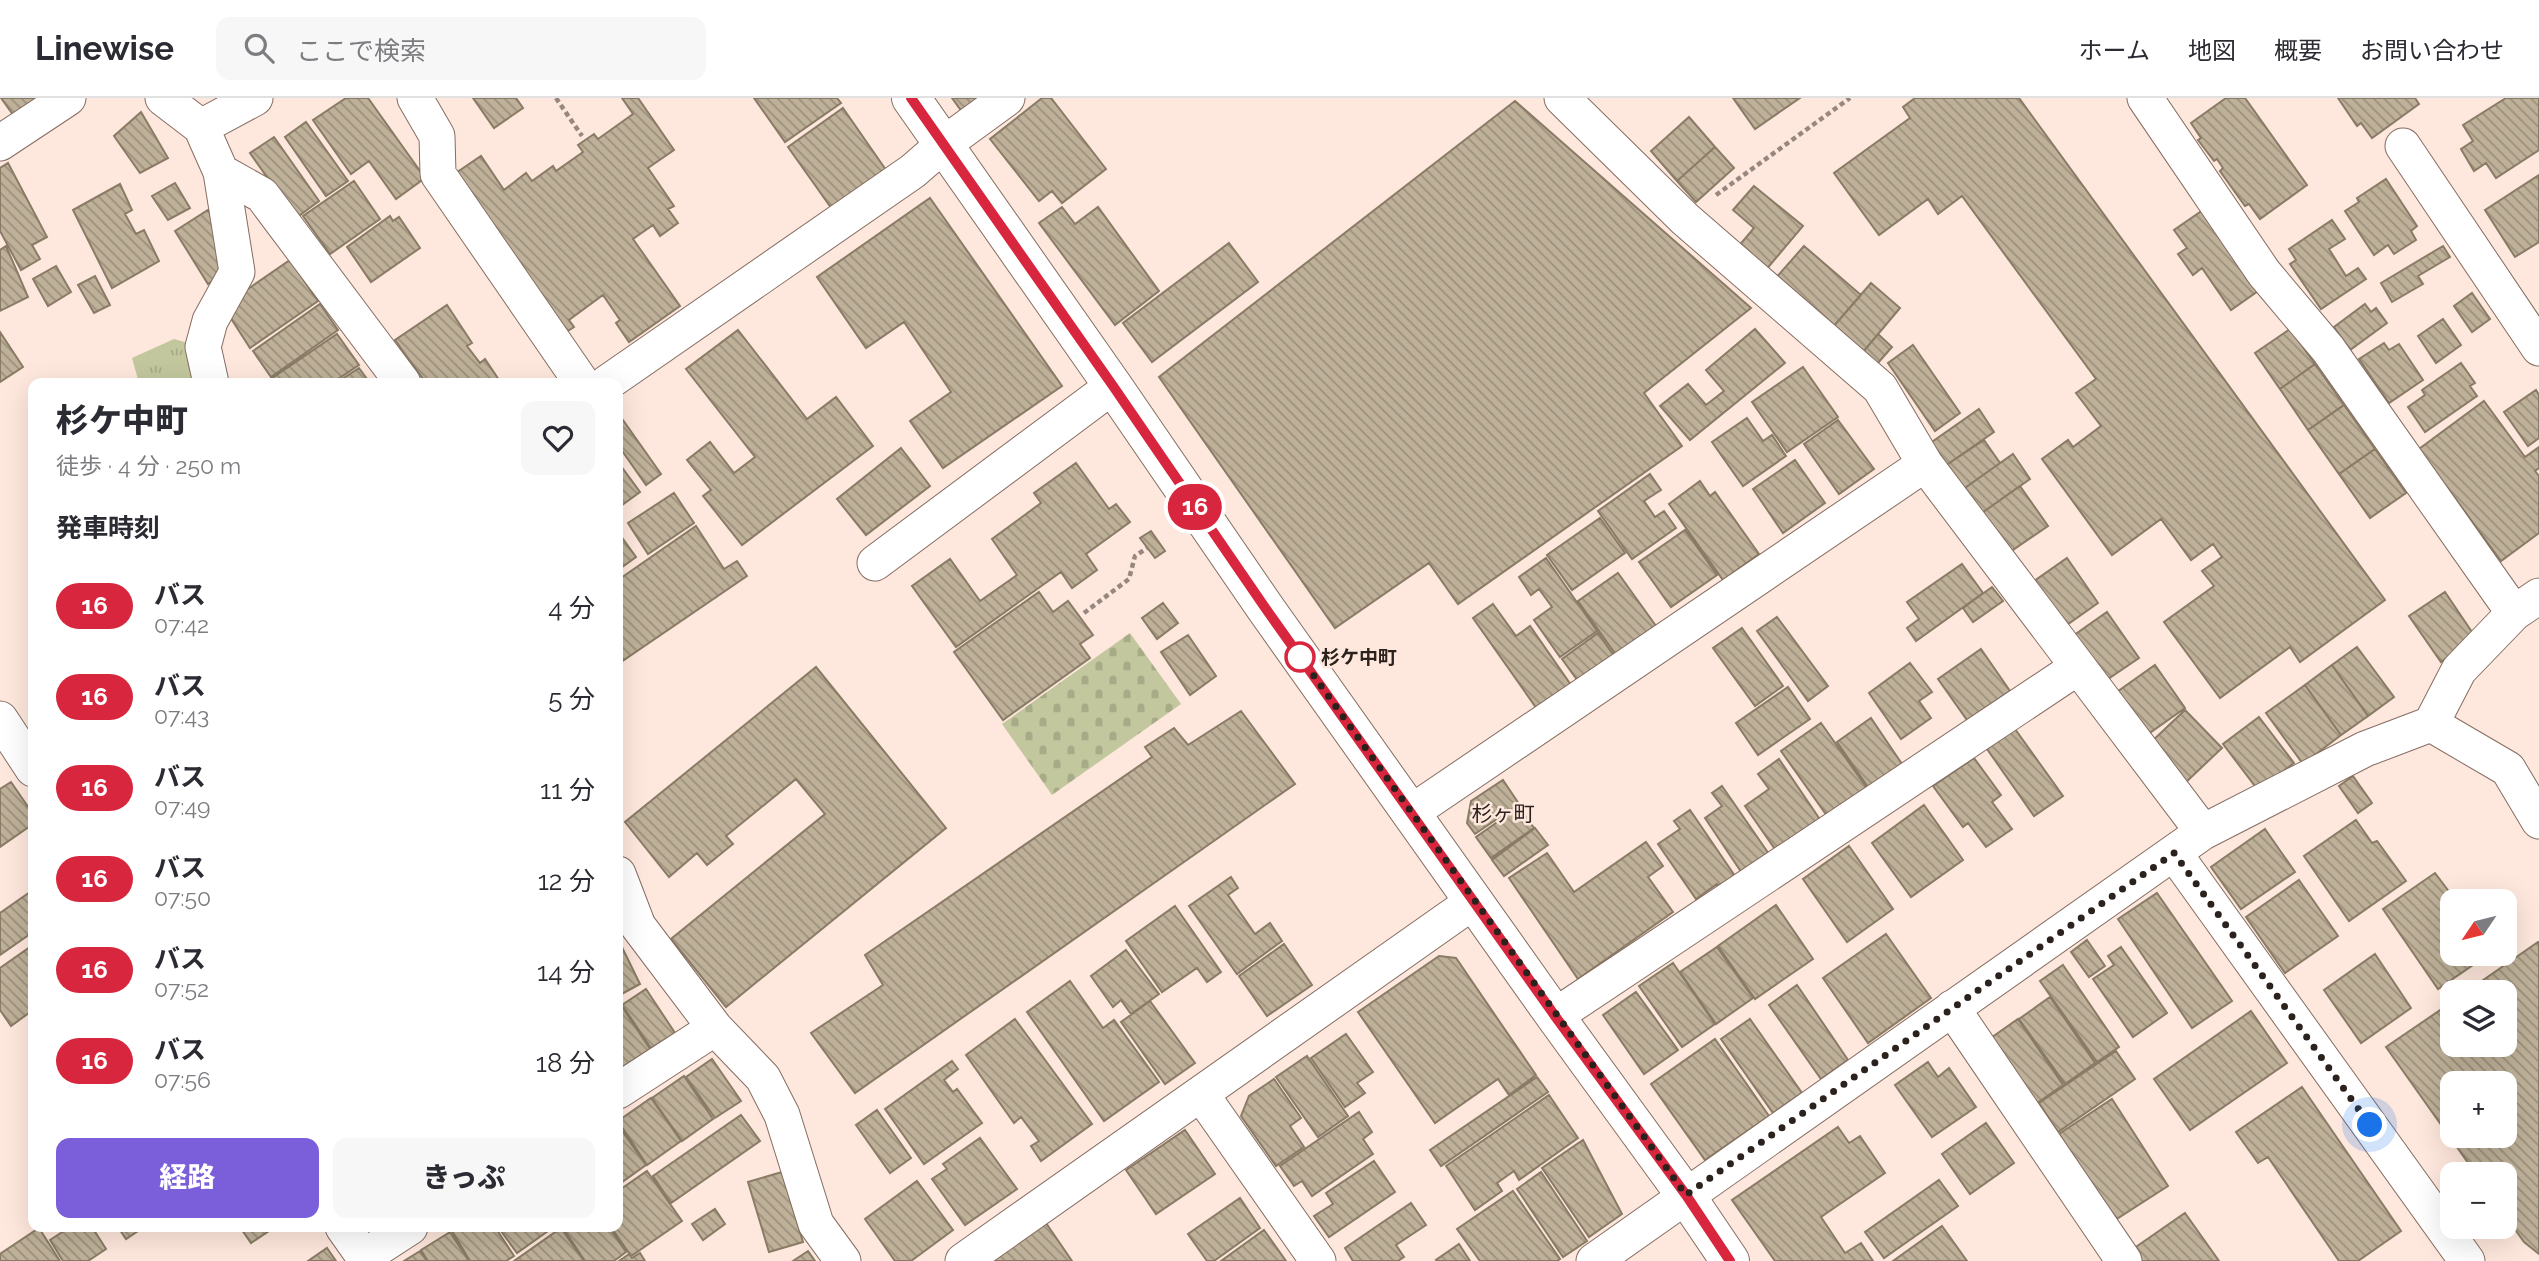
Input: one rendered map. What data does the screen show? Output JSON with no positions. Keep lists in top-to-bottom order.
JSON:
{
  "districts": ["杉ヶ町"],
  "places": ["杉ケ中町"],
  "lines": ["bus line 16"],
  "north": "bottom left",
  "page": {
    "header": "Linewise",
    "search": "ここで検索",
    "nav": [
      "ホーム",
      "地図",
      "概要",
      "お問い合わせ"
    ],
    "on_map": "16",
    "heading": [
      ["杉ケ中町", "徒歩 · 4 分 · 250 m"],
      "発車時刻"
    ],
    "list": [
      {
        "mark": "16",
        "name": "バス",
        "note": "07:42",
        "value": "4 分"
      },
      {
        "mark": "16",
        "name": "バス",
        "note": "07:43",
        "value": "5 分"
      },
      {
        "mark": "16",
        "name": "バス",
        "note": "07:49",
        "value": "11 分"
      },
      {
        "mark": "16",
        "name": "バス",
        "note": "07:50",
        "value": "12 分"
      },
      {
        "mark": "16",
        "name": "バス",
        "note": "07:52",
        "value": "14 分"
      },
      {
        "mark": "16",
        "name": "バス",
        "note": "07:56",
        "value": "18 分"
      }
    ],
    "map_buttons": ["+", "−"],
    "buttons": ["経路", "きっぷ"]
  }
}
